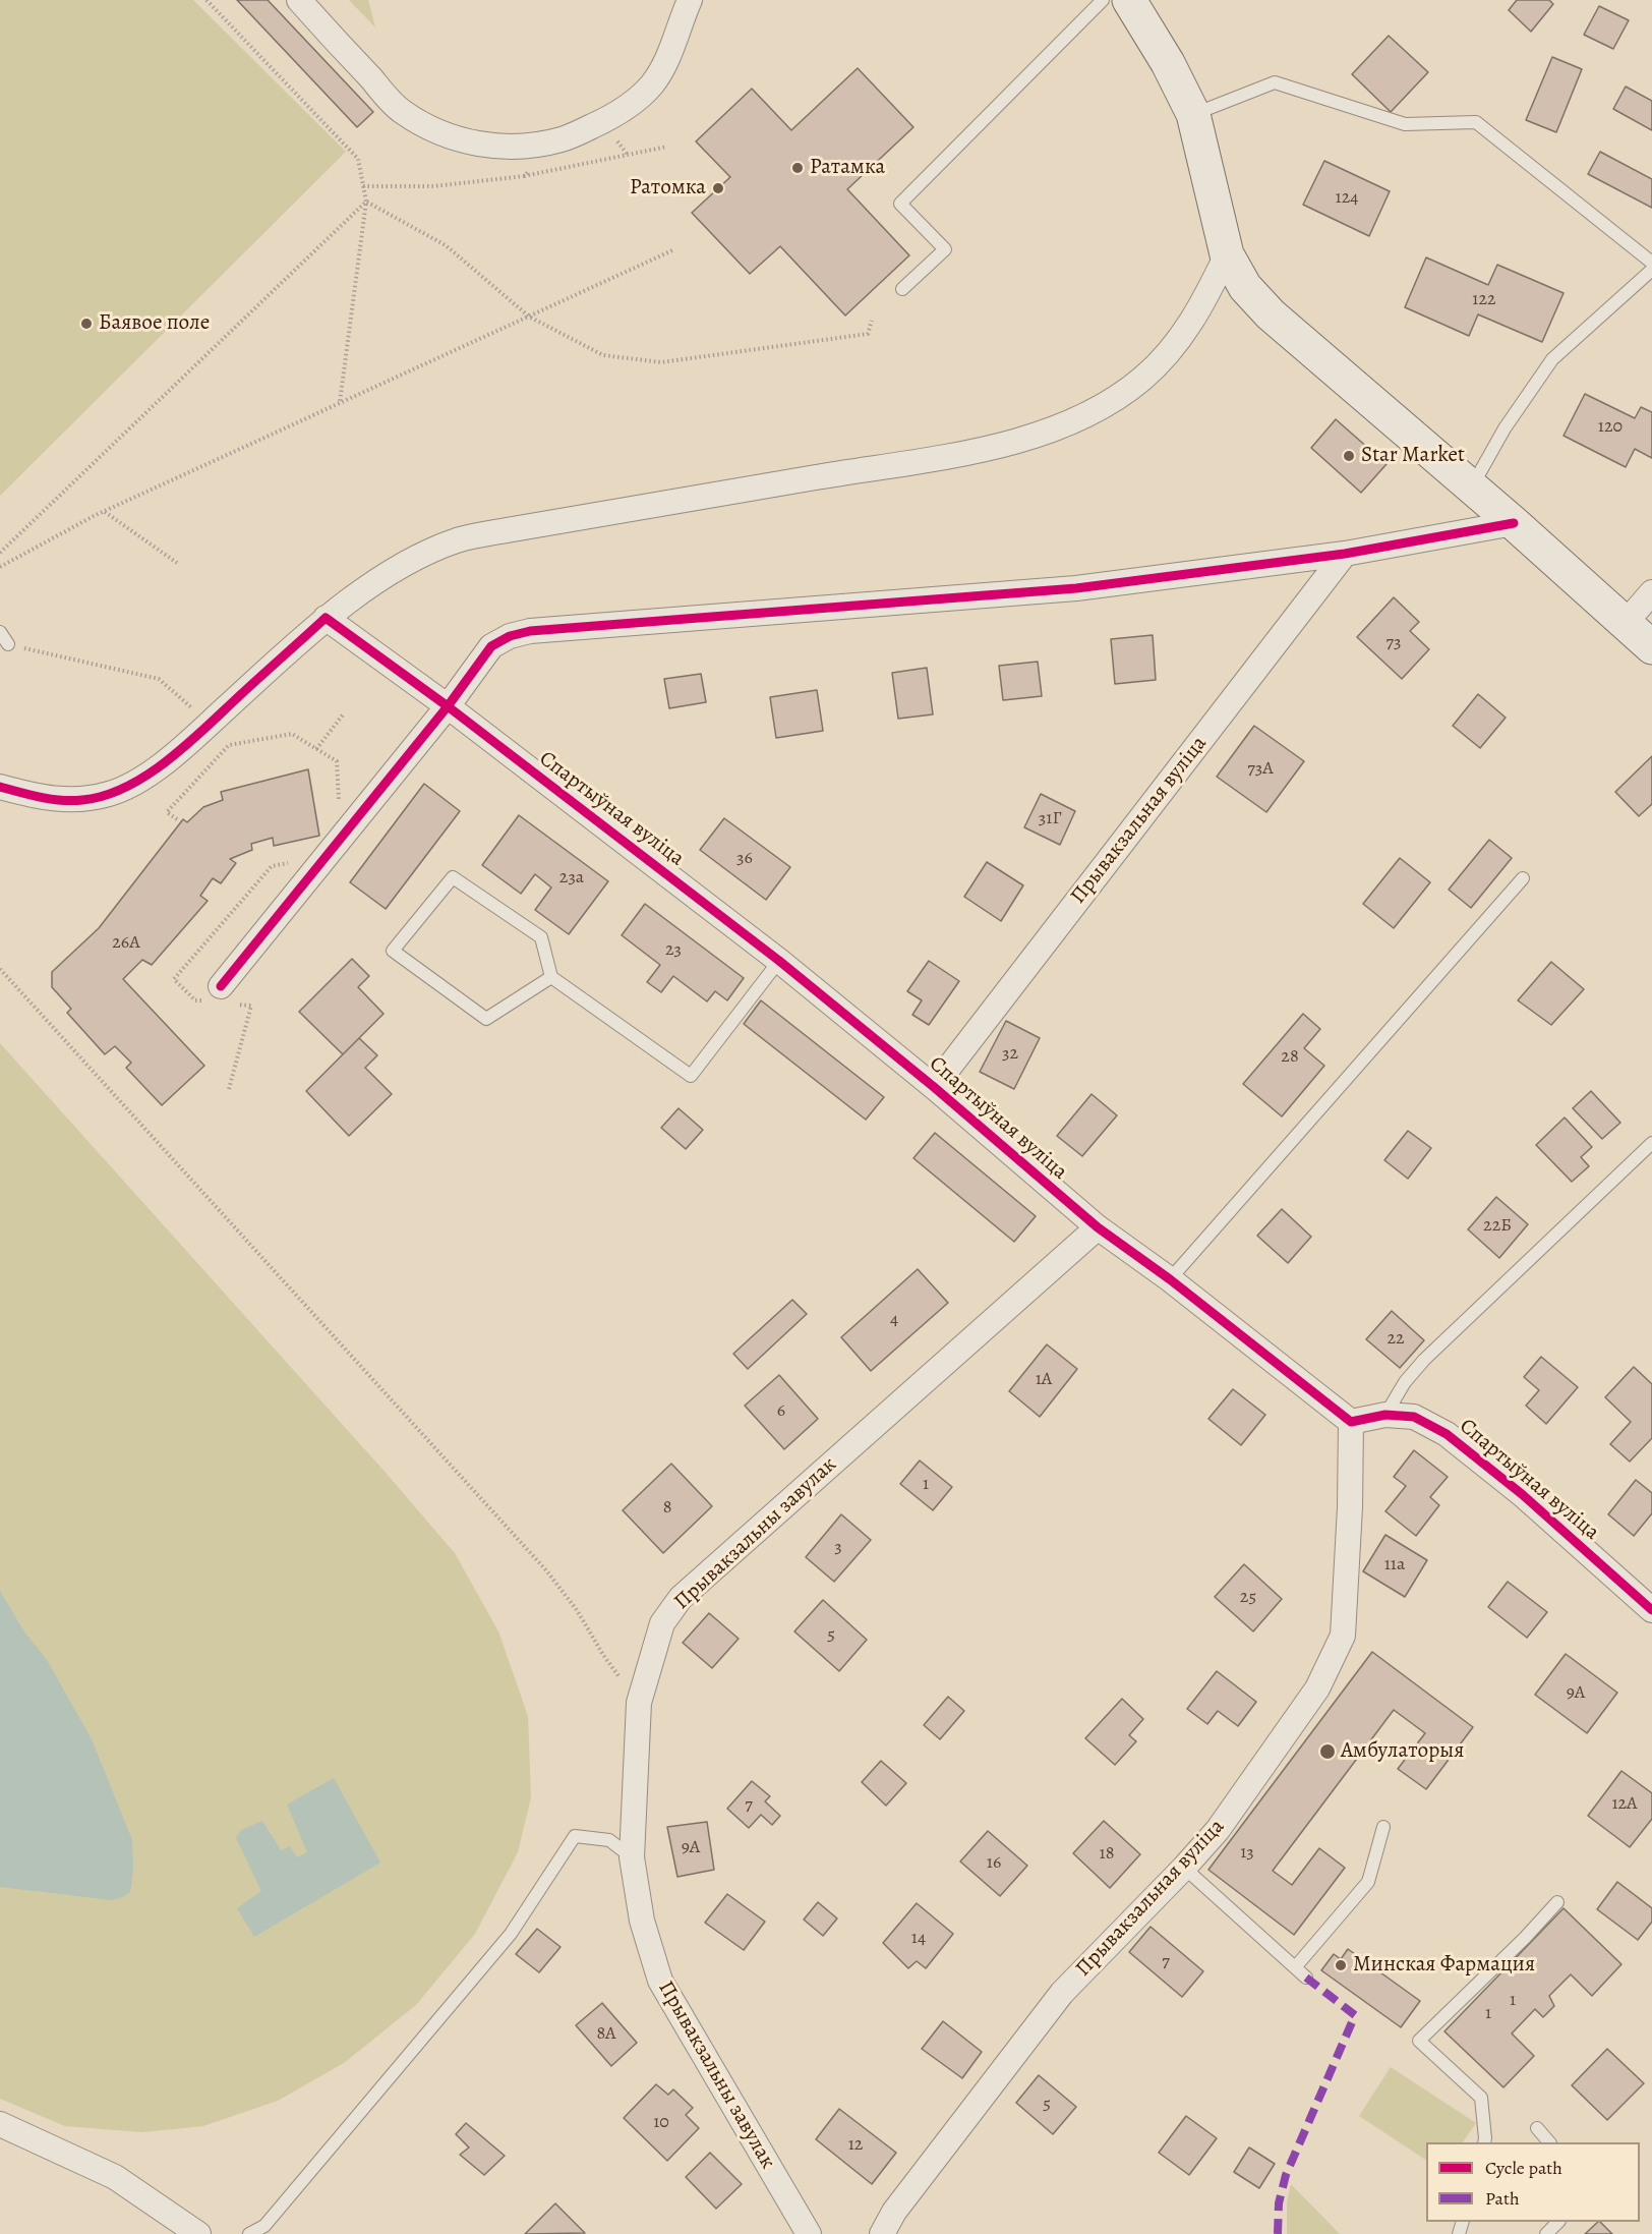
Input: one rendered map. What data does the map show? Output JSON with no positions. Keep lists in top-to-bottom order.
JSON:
{
  "streets": {
    "street": ["Спартыўная вуліца", "Прывакзальная вуліца", "Прывакзальны завулак"]
  },
  "crossings": [
    ["Спартыўная вуліца", "Прывакзальная вуліца"],
    ["Спартыўная вуліца", "Прывакзальны завулак"]
  ],
  "places": [
    "Ратамка",
    "Ратомка",
    "Баявое поле",
    "Star Market",
    "Амбулаторыя",
    "Минская Фармация"
  ],
  "house_numbers": [
    "124",
    "122",
    "120",
    "73",
    "73А",
    "31Г",
    "36",
    "23а",
    "26A",
    "23",
    "32",
    "28",
    "22Б",
    "4",
    "22",
    "1А",
    "6",
    "1",
    "8",
    "3",
    "11а",
    "25",
    "5",
    "9А",
    "12А",
    "7",
    "9А",
    "13",
    "18",
    "16",
    "14",
    "7",
    "1",
    "1",
    "8А",
    "5",
    "10",
    "12"
  ],
  "legend": ["Cycle path", "Path"]
}
